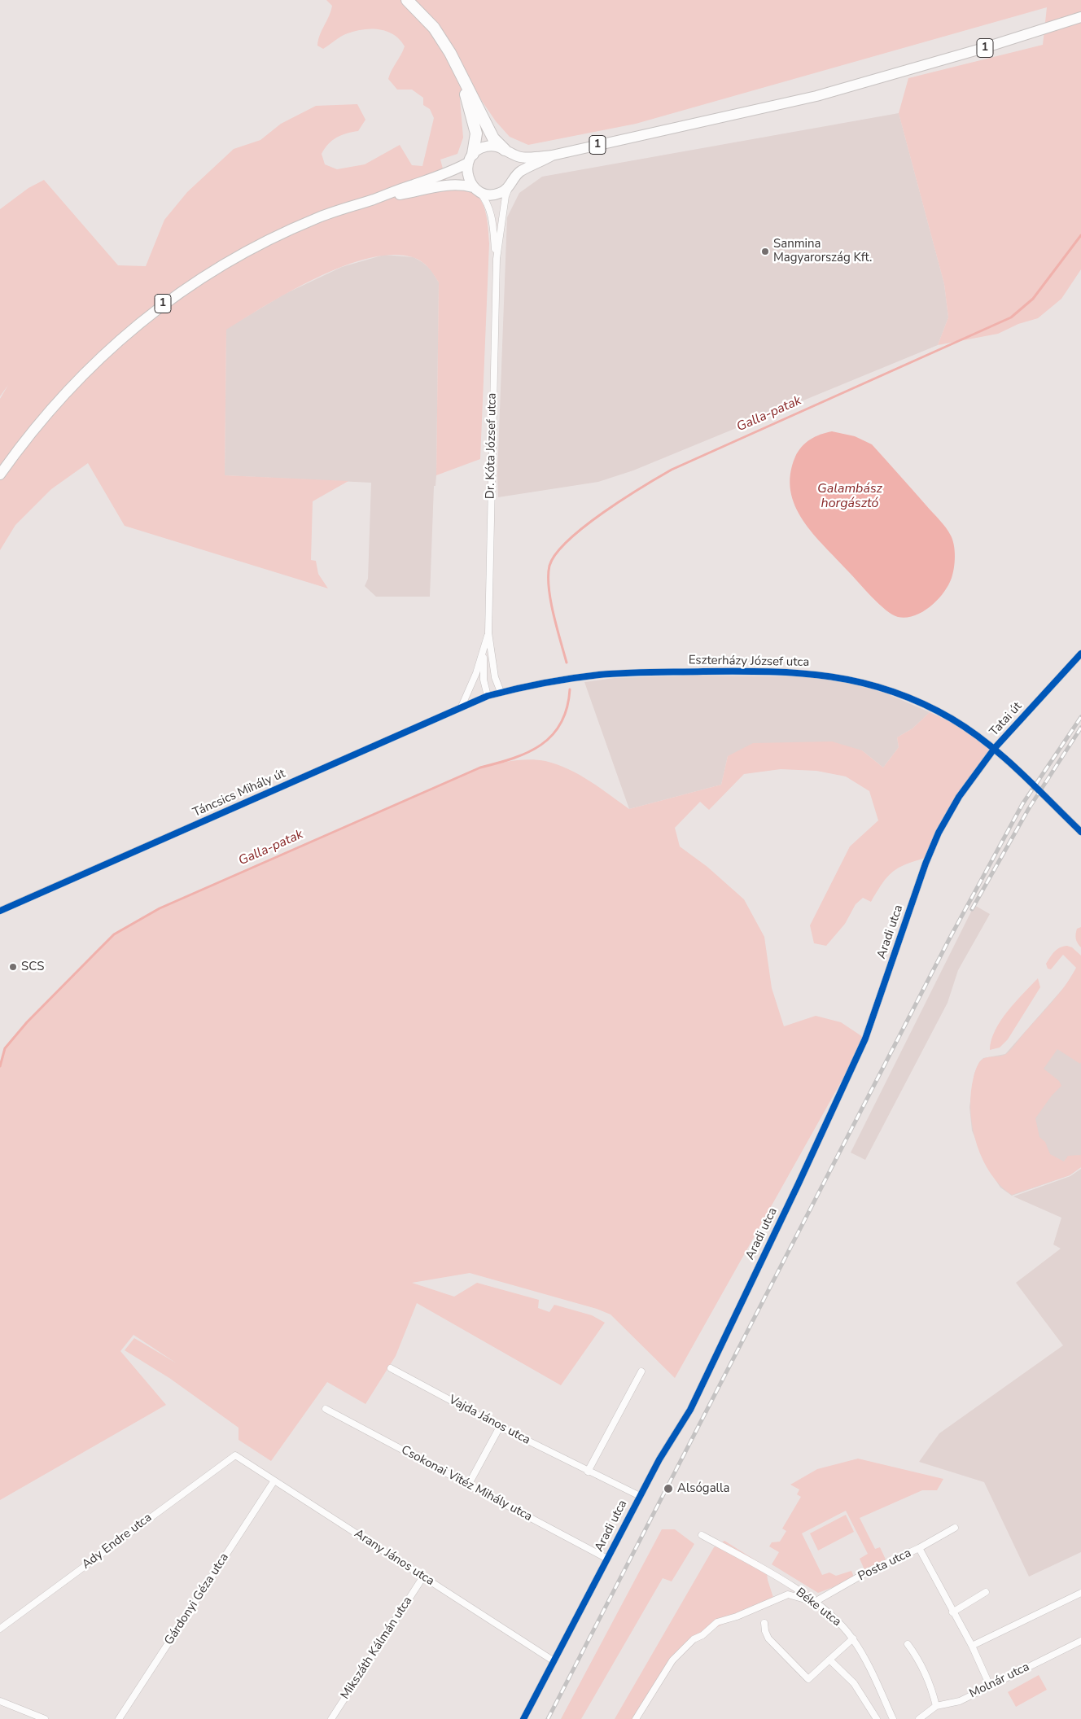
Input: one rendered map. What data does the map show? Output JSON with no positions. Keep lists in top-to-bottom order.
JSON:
{
  "streets": {
    "main road": ["1"],
    "street": [
      "Dr. Kóta József utca",
      "Eszterházy József utca",
      "Tatai út",
      "Táncsics Mihály út",
      "Aradi utca",
      "Vajda János utca",
      "Csokonai Vitéz Mihály utca",
      "Ady Endre utca",
      "Arany János utca",
      "Posta utca",
      "Gárdonyi Géza utca",
      "Béke utca",
      "Mikszáth Kálmán utca",
      "Molnár utca"
    ]
  },
  "crossings": [
    ["Dr. Kóta József utca", "Eszterházy József utca"],
    ["Dr. Kóta József utca", "Táncsics Mihály út"],
    ["Eszterházy József utca", "Tatai út"],
    ["Eszterházy József utca", "Táncsics Mihály út"],
    ["Eszterházy József utca", "Aradi utca"],
    ["Tatai út", "Aradi utca"],
    ["Aradi utca", "Vajda János utca"],
    ["Aradi utca", "Csokonai Vitéz Mihály utca"],
    ["Aradi utca", "Arany János utca"],
    ["Ady Endre utca", "Arany János utca"],
    ["Arany János utca", "Gárdonyi Géza utca"],
    ["Arany János utca", "Mikszáth Kálmán utca"],
    ["Posta utca", "Béke utca"]
  ],
  "water": ["Galla-patak", "Galambász horgásztó"],
  "places": ["Sanmina Magyarország Kft.", "SCS", "Alsógalla"]
}
